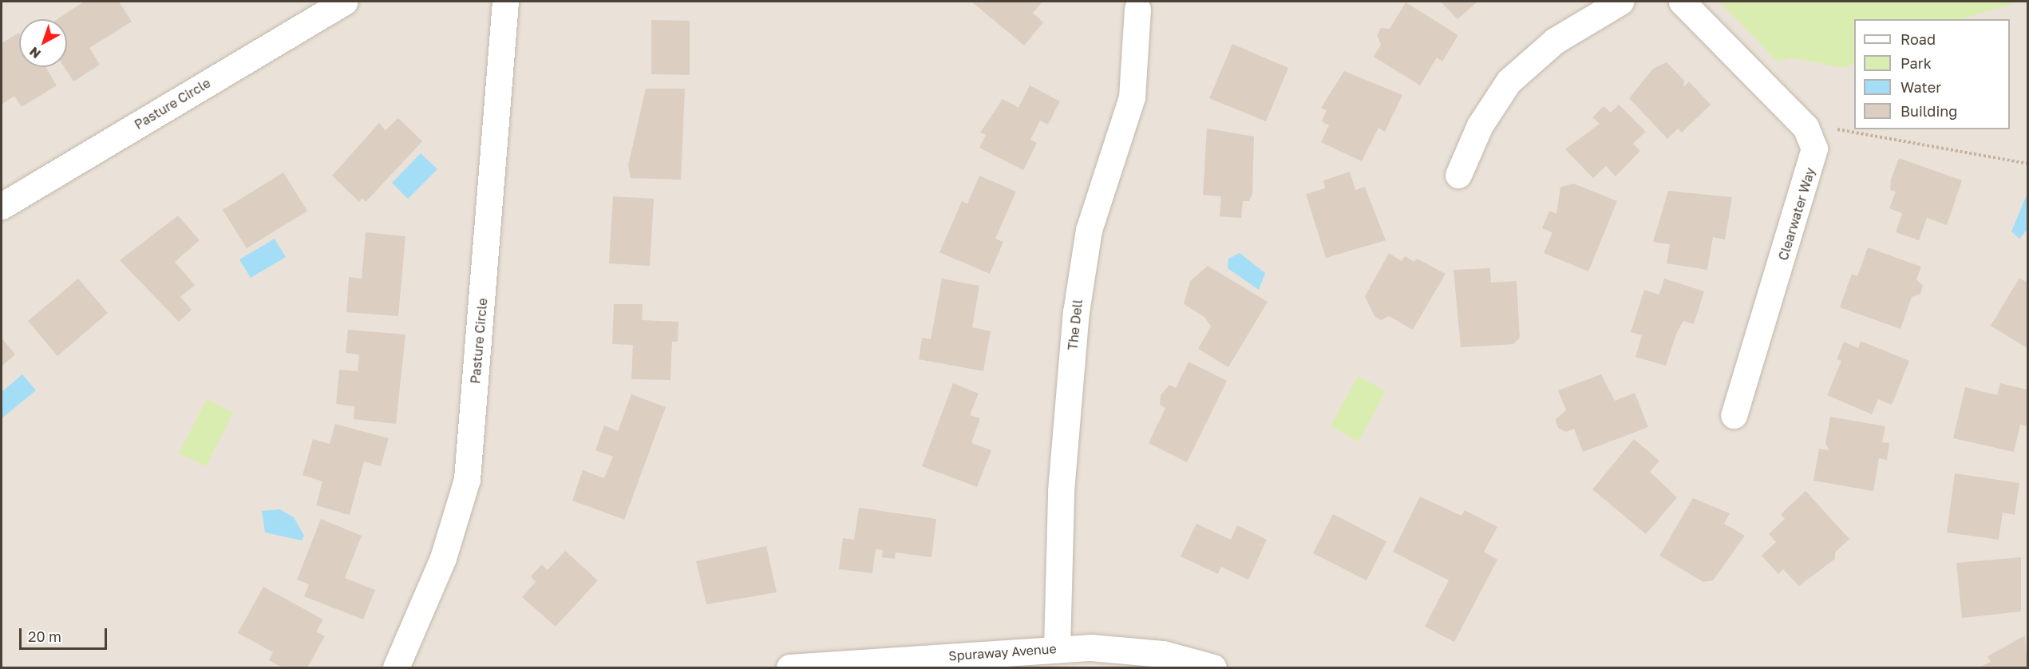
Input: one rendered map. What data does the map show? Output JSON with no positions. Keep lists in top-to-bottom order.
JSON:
{
  "streets": {
    "street": [
      "Pasture Circle",
      "Clearwater Way",
      "The Dell",
      "Spuraway Avenue"
    ]
  },
  "crossings": [
    ["The Dell", "Spuraway Avenue"]
  ],
  "legend": [
    "Road",
    "Park",
    "Water",
    "Building"
  ],
  "scale_bar": "20 m",
  "north": "bottom left"
}
